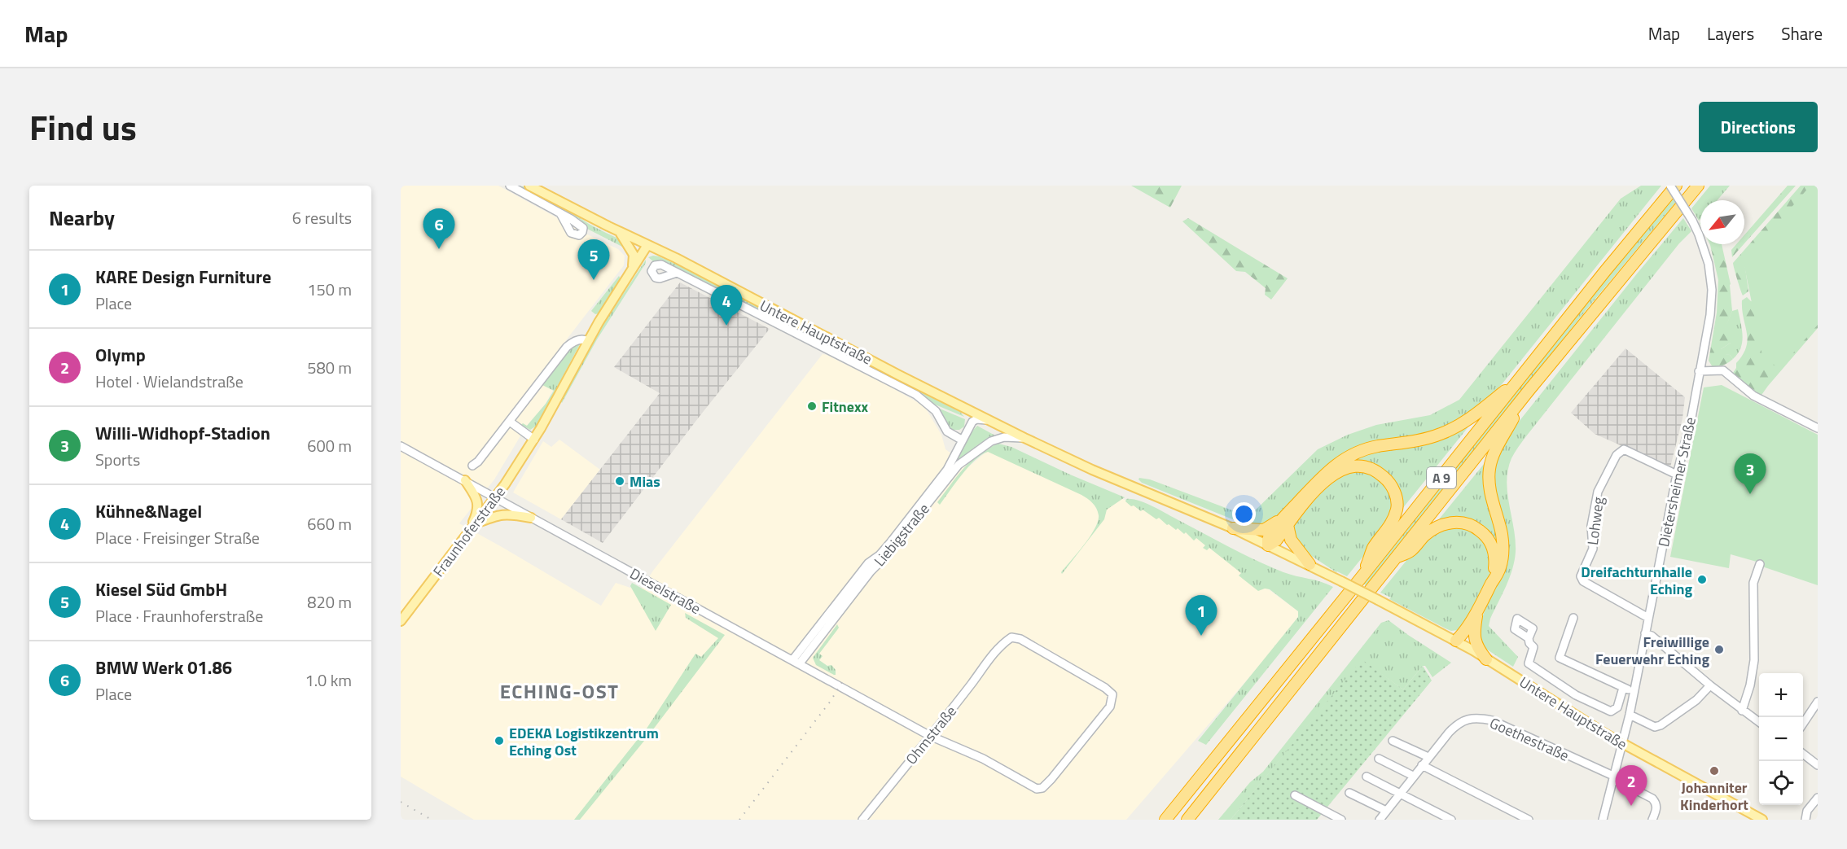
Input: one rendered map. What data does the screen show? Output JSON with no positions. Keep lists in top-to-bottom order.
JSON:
{
  "streets": {
    "highway": ["A 9"],
    "main road": ["Untere Hauptstraße", "Fraunhoferstraße"],
    "street": [
      "Dietersheimer Straße",
      "Lohweg",
      "Liebigstraße",
      "Dieselstraße",
      "Ohmstraße",
      "Goethestraße"
    ]
  },
  "crossings": [
    ["Untere Hauptstraße", "Dietersheimer Straße"],
    ["Untere Hauptstraße", "Fraunhoferstraße"],
    ["Untere Hauptstraße", "Liebigstraße"],
    ["Dietersheimer Straße", "Lohweg"],
    ["Dietersheimer Straße", "Goethestraße"],
    ["Fraunhoferstraße", "Dieselstraße"],
    ["Liebigstraße", "Dieselstraße"],
    ["Dieselstraße", "Ohmstraße"]
  ],
  "districts": ["ECHING-OST"],
  "places": [
    "Fitnexx",
    "Mias",
    "Dreifachturnhalle Eching",
    "Freiwillige Feuerwehr Eching",
    "EDEKA Logistikzentrum Eching Ost",
    "Johanniter Kinderhort"
  ],
  "north": "bottom left",
  "page": {
    "header": "Map",
    "nav": ["Map", "Layers", "Share"],
    "title": "Find us",
    "buttons": "Directions",
    "heading": ["Nearby", "6 results"],
    "pins": [
      "6",
      "5",
      "4",
      "3",
      "1",
      "2"
    ],
    "list": [
      {
        "mark": "1",
        "name": "KARE Design Furniture",
        "note": "Place",
        "value": "150 m"
      },
      {
        "mark": "2",
        "name": "Olymp",
        "note": "Hotel · Wielandstraße",
        "value": "580 m"
      },
      {
        "mark": "3",
        "name": "Willi-Widhopf-Stadion",
        "note": "Sports",
        "value": "600 m"
      },
      {
        "mark": "4",
        "name": "Kühne&Nagel",
        "note": "Place · Freisinger Straße",
        "value": "660 m"
      },
      {
        "mark": "5",
        "name": "Kiesel Süd GmbH",
        "note": "Place · Fraunhoferstraße",
        "value": "820 m"
      },
      {
        "mark": "6",
        "name": "BMW Werk 01.86",
        "note": "Place",
        "value": "1.0 km"
      }
    ],
    "map_buttons": ["+", "−"]
  }
}
